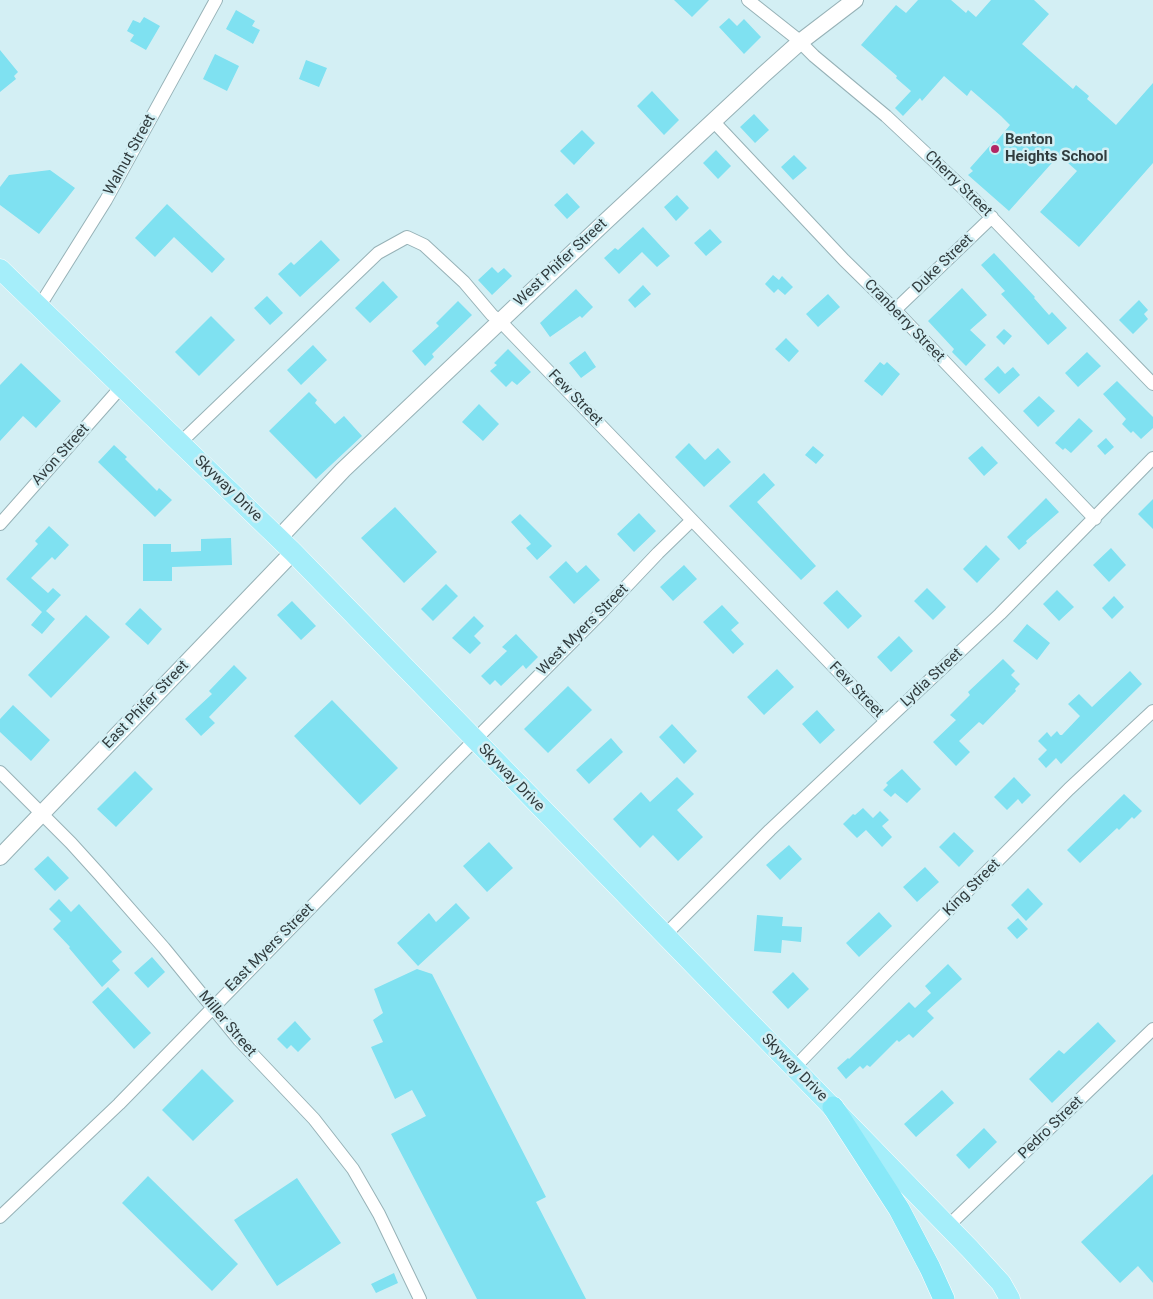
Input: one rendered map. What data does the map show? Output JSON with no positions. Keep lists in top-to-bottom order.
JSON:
{
  "streets": {
    "main road": ["Skyway Drive"],
    "street": [
      "Walnut Street",
      "Cherry Street",
      "West Phifer Street",
      "Duke Street",
      "Cranberry Street",
      "Few Street",
      "Avon Street",
      "West Myers Street",
      "Lydia Street",
      "East Phifer Street",
      "King Street",
      "East Myers Street",
      "Miller Street",
      "Pedro Street"
    ]
  },
  "crossings": [
    ["Walnut Street", "Skyway Drive"],
    ["Cherry Street", "West Phifer Street"],
    ["Cherry Street", "Duke Street"],
    ["West Phifer Street", "Cranberry Street"],
    ["West Phifer Street", "Few Street"],
    ["West Phifer Street", "Skyway Drive"],
    ["West Phifer Street", "East Phifer Street"],
    ["Duke Street", "Cranberry Street"],
    ["Cranberry Street", "Lydia Street"],
    ["Few Street", "Skyway Drive"],
    ["Few Street", "West Myers Street"],
    ["Few Street", "Lydia Street"],
    ["Avon Street", "Skyway Drive"],
    ["Skyway Drive", "West Myers Street"],
    ["Skyway Drive", "Lydia Street"],
    ["Skyway Drive", "East Phifer Street"],
    ["Skyway Drive", "King Street"],
    ["Skyway Drive", "East Myers Street"],
    ["Skyway Drive", "Pedro Street"],
    ["West Myers Street", "East Myers Street"],
    ["East Phifer Street", "Miller Street"],
    ["East Myers Street", "Miller Street"]
  ],
  "places": ["Benton Heights School"]
}
